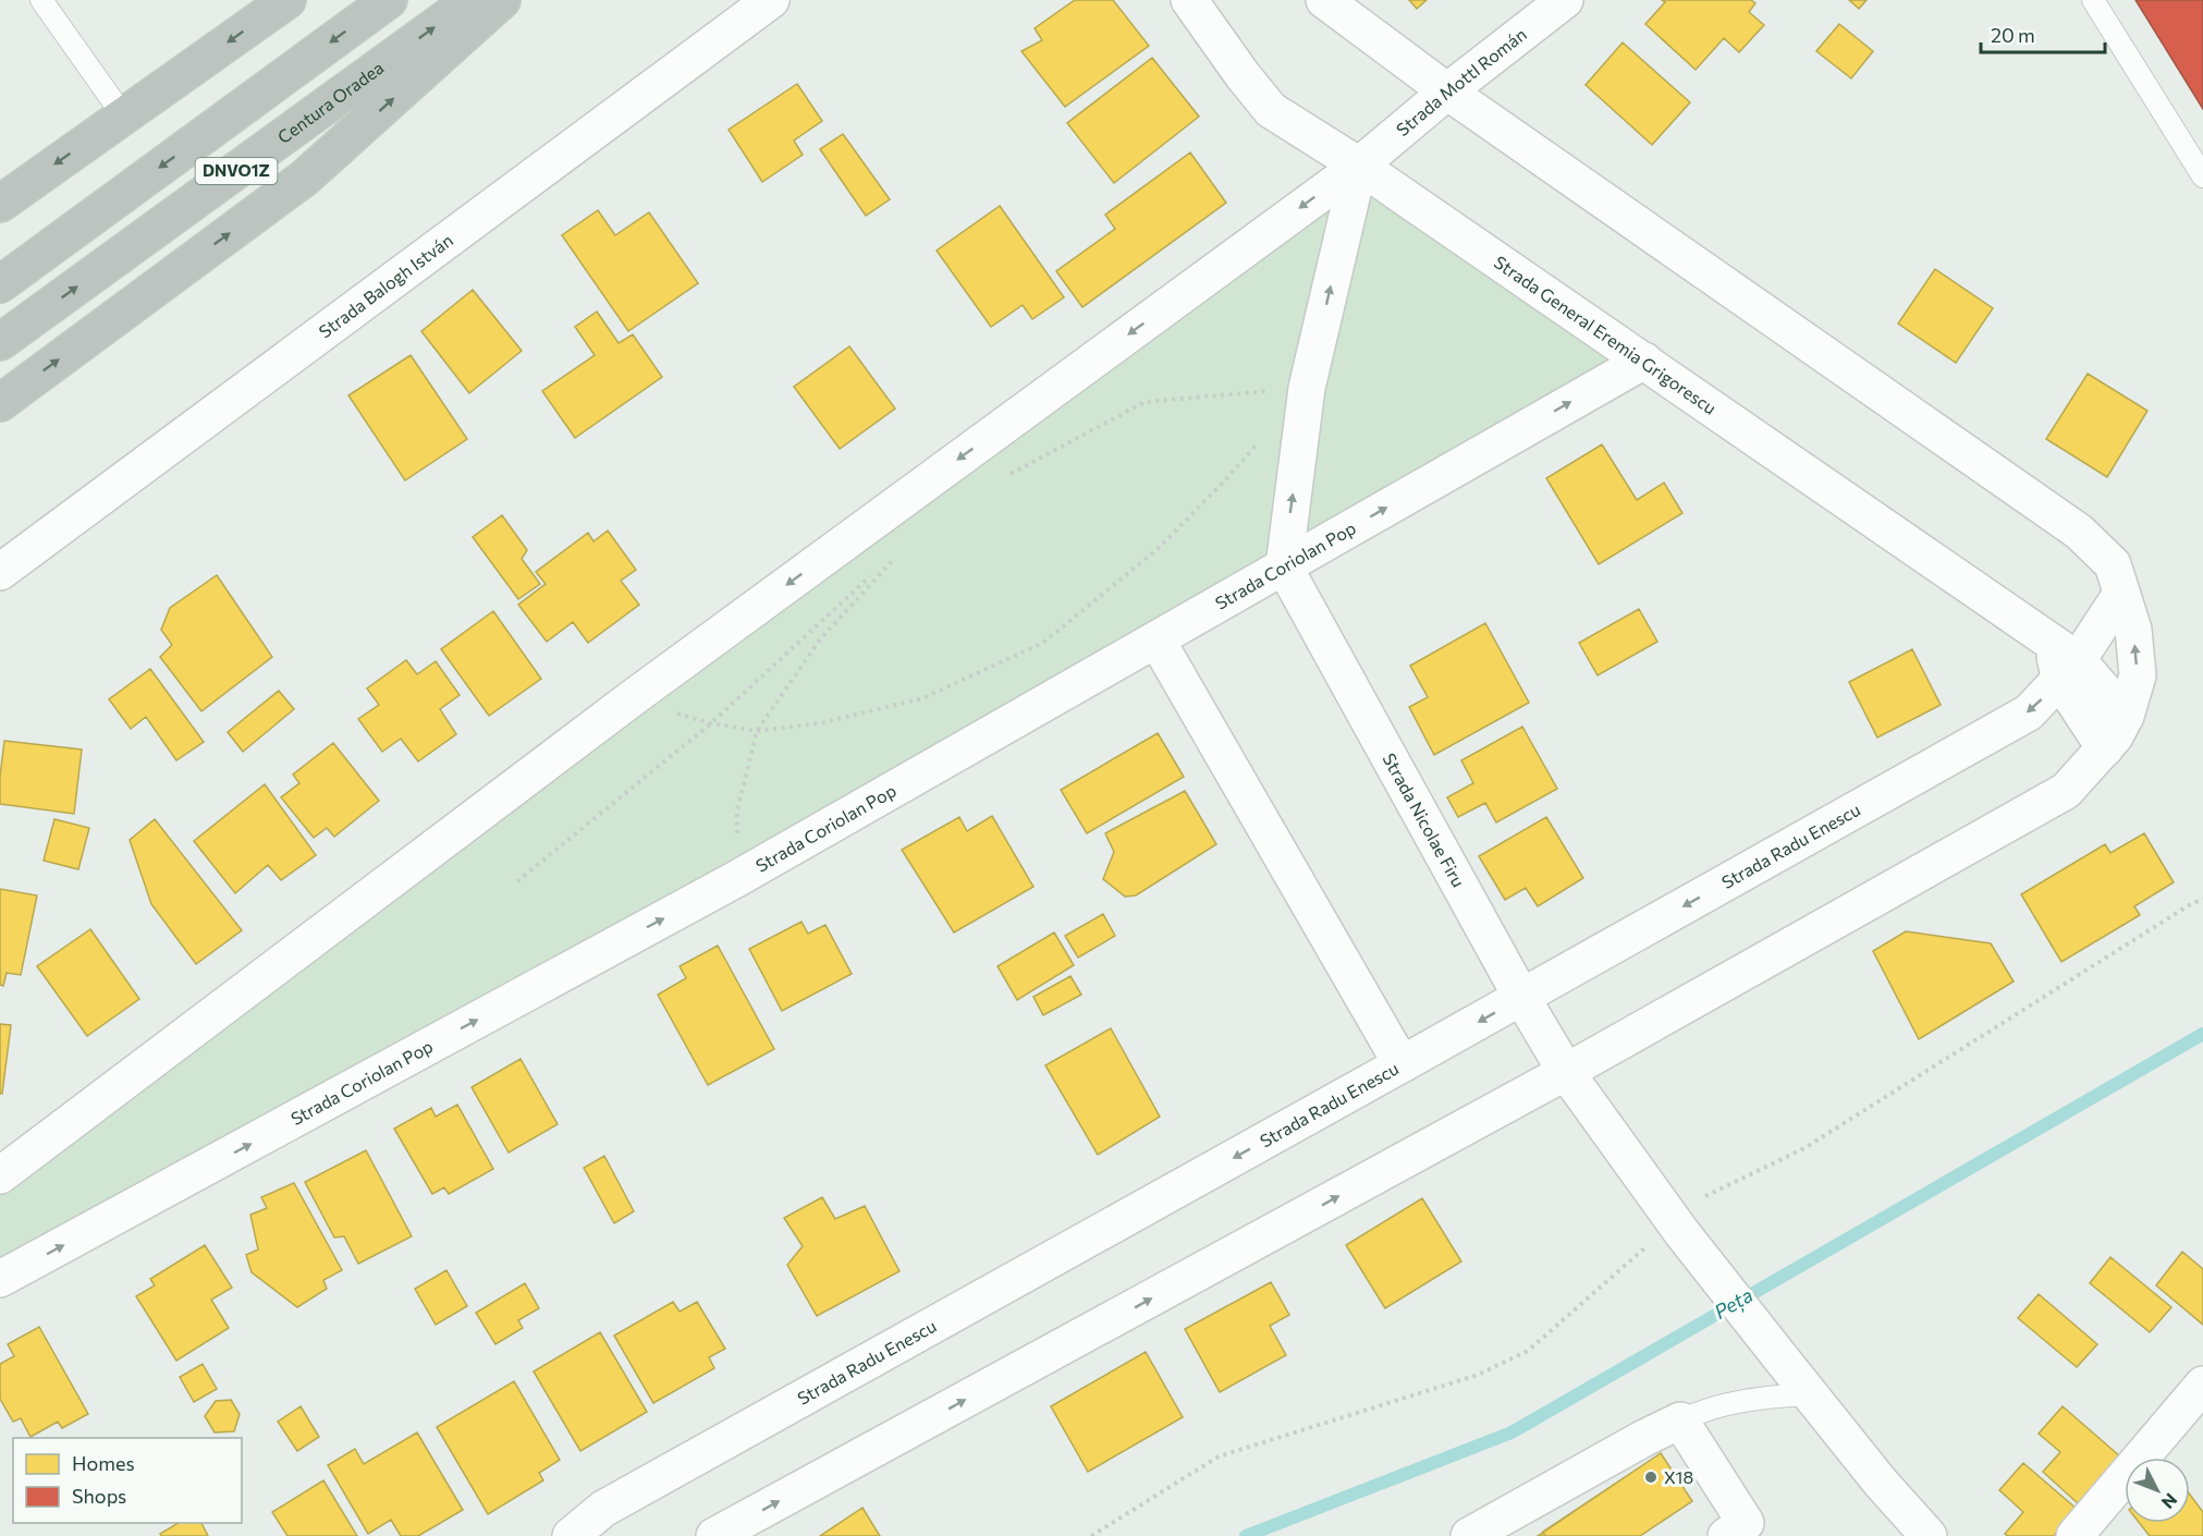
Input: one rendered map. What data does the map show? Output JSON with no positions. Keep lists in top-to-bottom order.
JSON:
{
  "streets": {
    "highway": ["Centura Oradea", "DNVO1Z"],
    "street": [
      "Strada Mottl Román",
      "Strada Balogh István",
      "Strada General Eremia Grigorescu",
      "Strada Coriolan Pop",
      "Strada Nicolae Firu",
      "Strada Radu Enescu"
    ]
  },
  "crossings": [
    ["Strada Mottl Román", "Strada General Eremia Grigorescu"],
    ["Strada General Eremia Grigorescu", "Strada Coriolan Pop"],
    ["Strada General Eremia Grigorescu", "Strada Radu Enescu"],
    ["Strada Coriolan Pop", "Strada Nicolae Firu"],
    ["Strada Nicolae Firu", "Strada Radu Enescu"]
  ],
  "water": ["Peța"],
  "places": ["X18"],
  "legend": ["Homes", "Shops"],
  "scale_bar": "20 m",
  "north": "bottom right"
}
